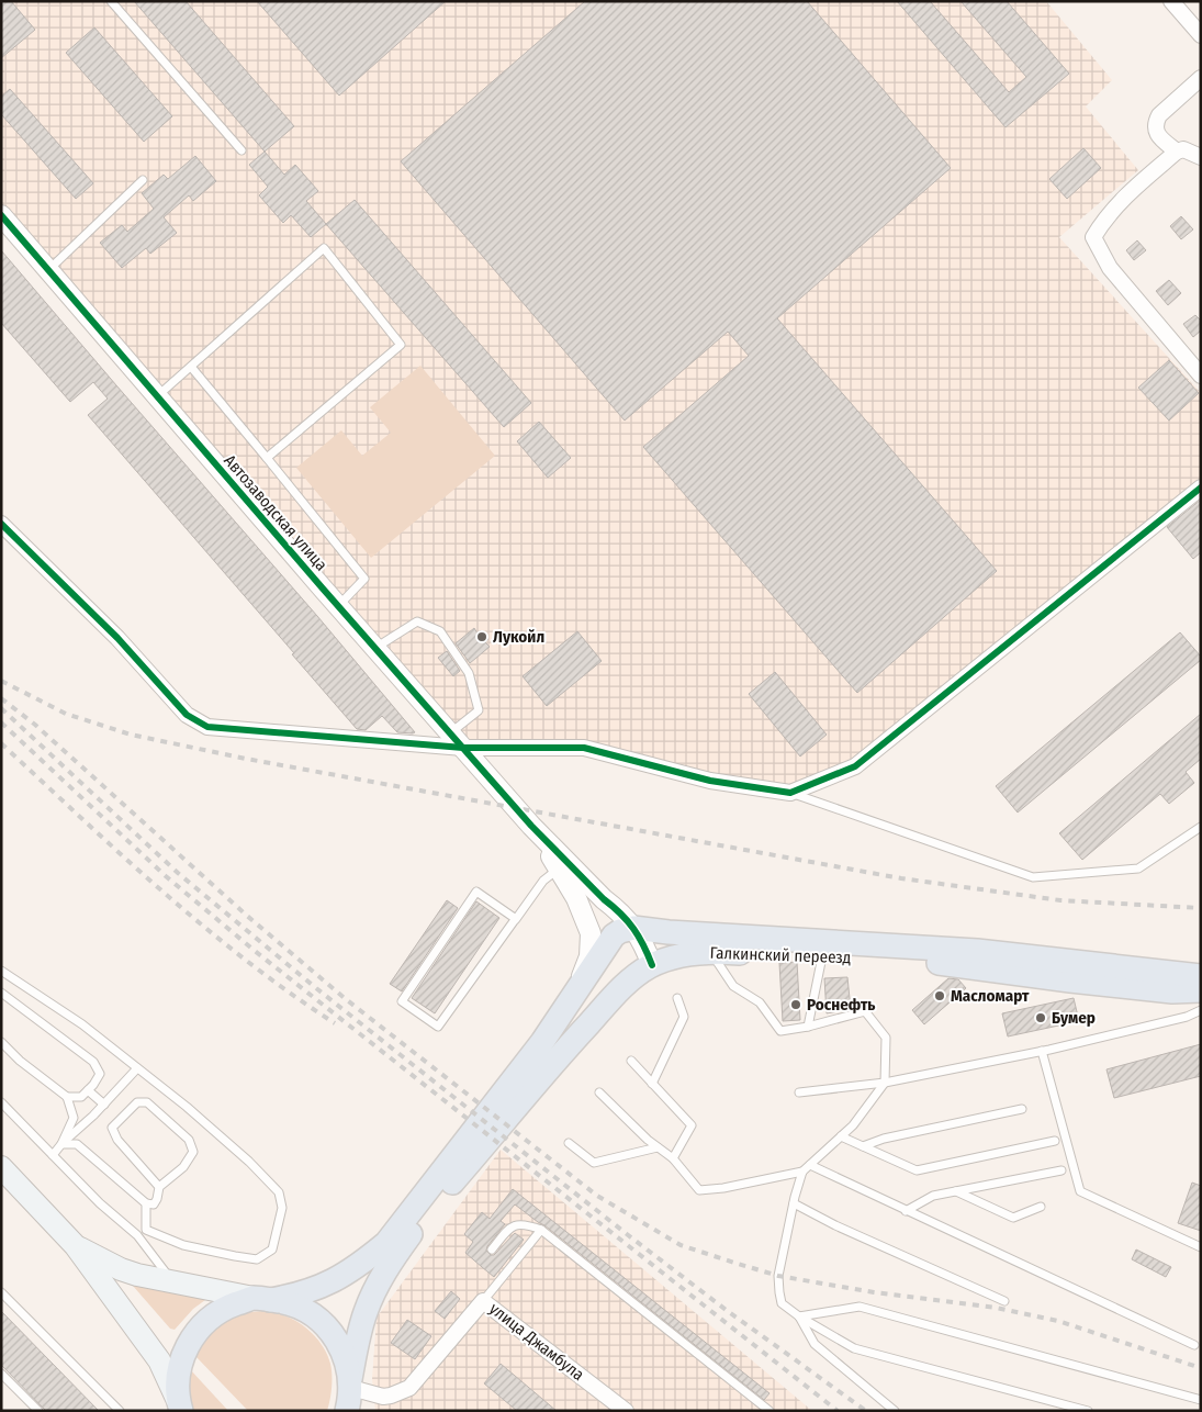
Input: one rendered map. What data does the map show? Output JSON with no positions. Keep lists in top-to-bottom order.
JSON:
{
  "streets": {
    "main road": ["Галкинский переезд"],
    "street": ["Автозаводская улица", "улица Джамбула"]
  },
  "crossings": [
    ["Галкинский переезд", "улица Джамбула"]
  ],
  "places": [
    "Лукойл",
    "Масломарт",
    "Роснефть",
    "Бумер"
  ]
}
